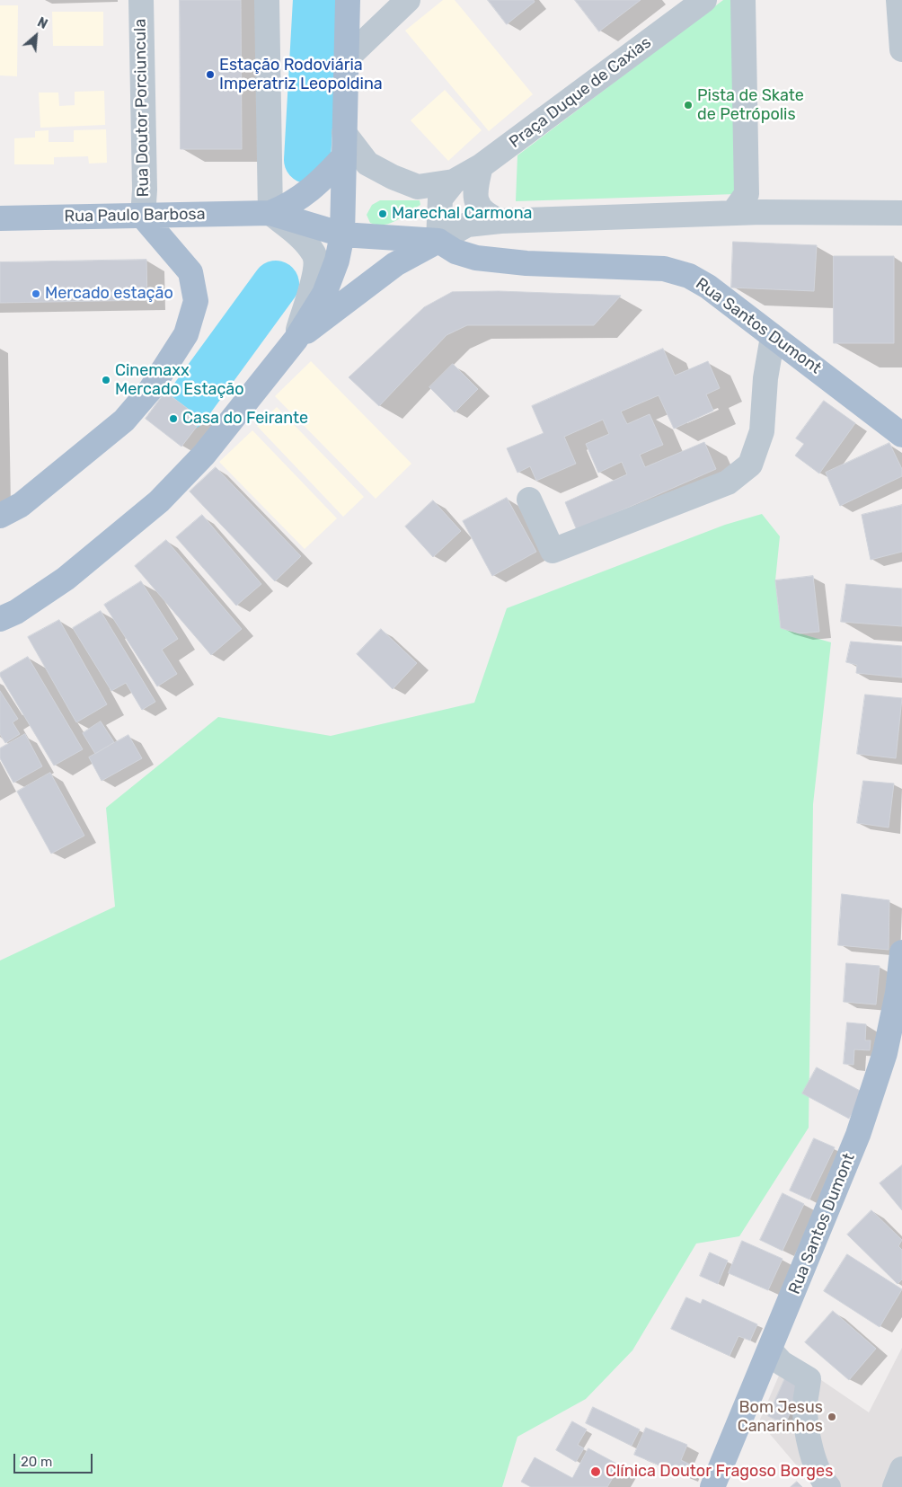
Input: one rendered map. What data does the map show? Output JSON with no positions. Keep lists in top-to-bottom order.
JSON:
{
  "streets": {
    "main road": ["Rua Paulo Barbosa", "Rua Santos Dumont"],
    "street": ["Praça Duque de Caxias", "Rua Doutor Porciuncula"]
  },
  "crossings": [
    ["Rua Doutor Porciuncula", "Rua Paulo Barbosa"]
  ],
  "places": [
    "Estação Rodoviária Imperatriz Leopoldina",
    "Pista de Skate de Petrópolis",
    "Marechal Carmona",
    "Mercado estação",
    "Cinemaxx Mercado Estação",
    "Casa do Feirante",
    "Bom Jesus Canarinhos",
    "Clínica Doutor Fragoso Borges"
  ],
  "scale_bar": "20 m",
  "north": "top right"
}
